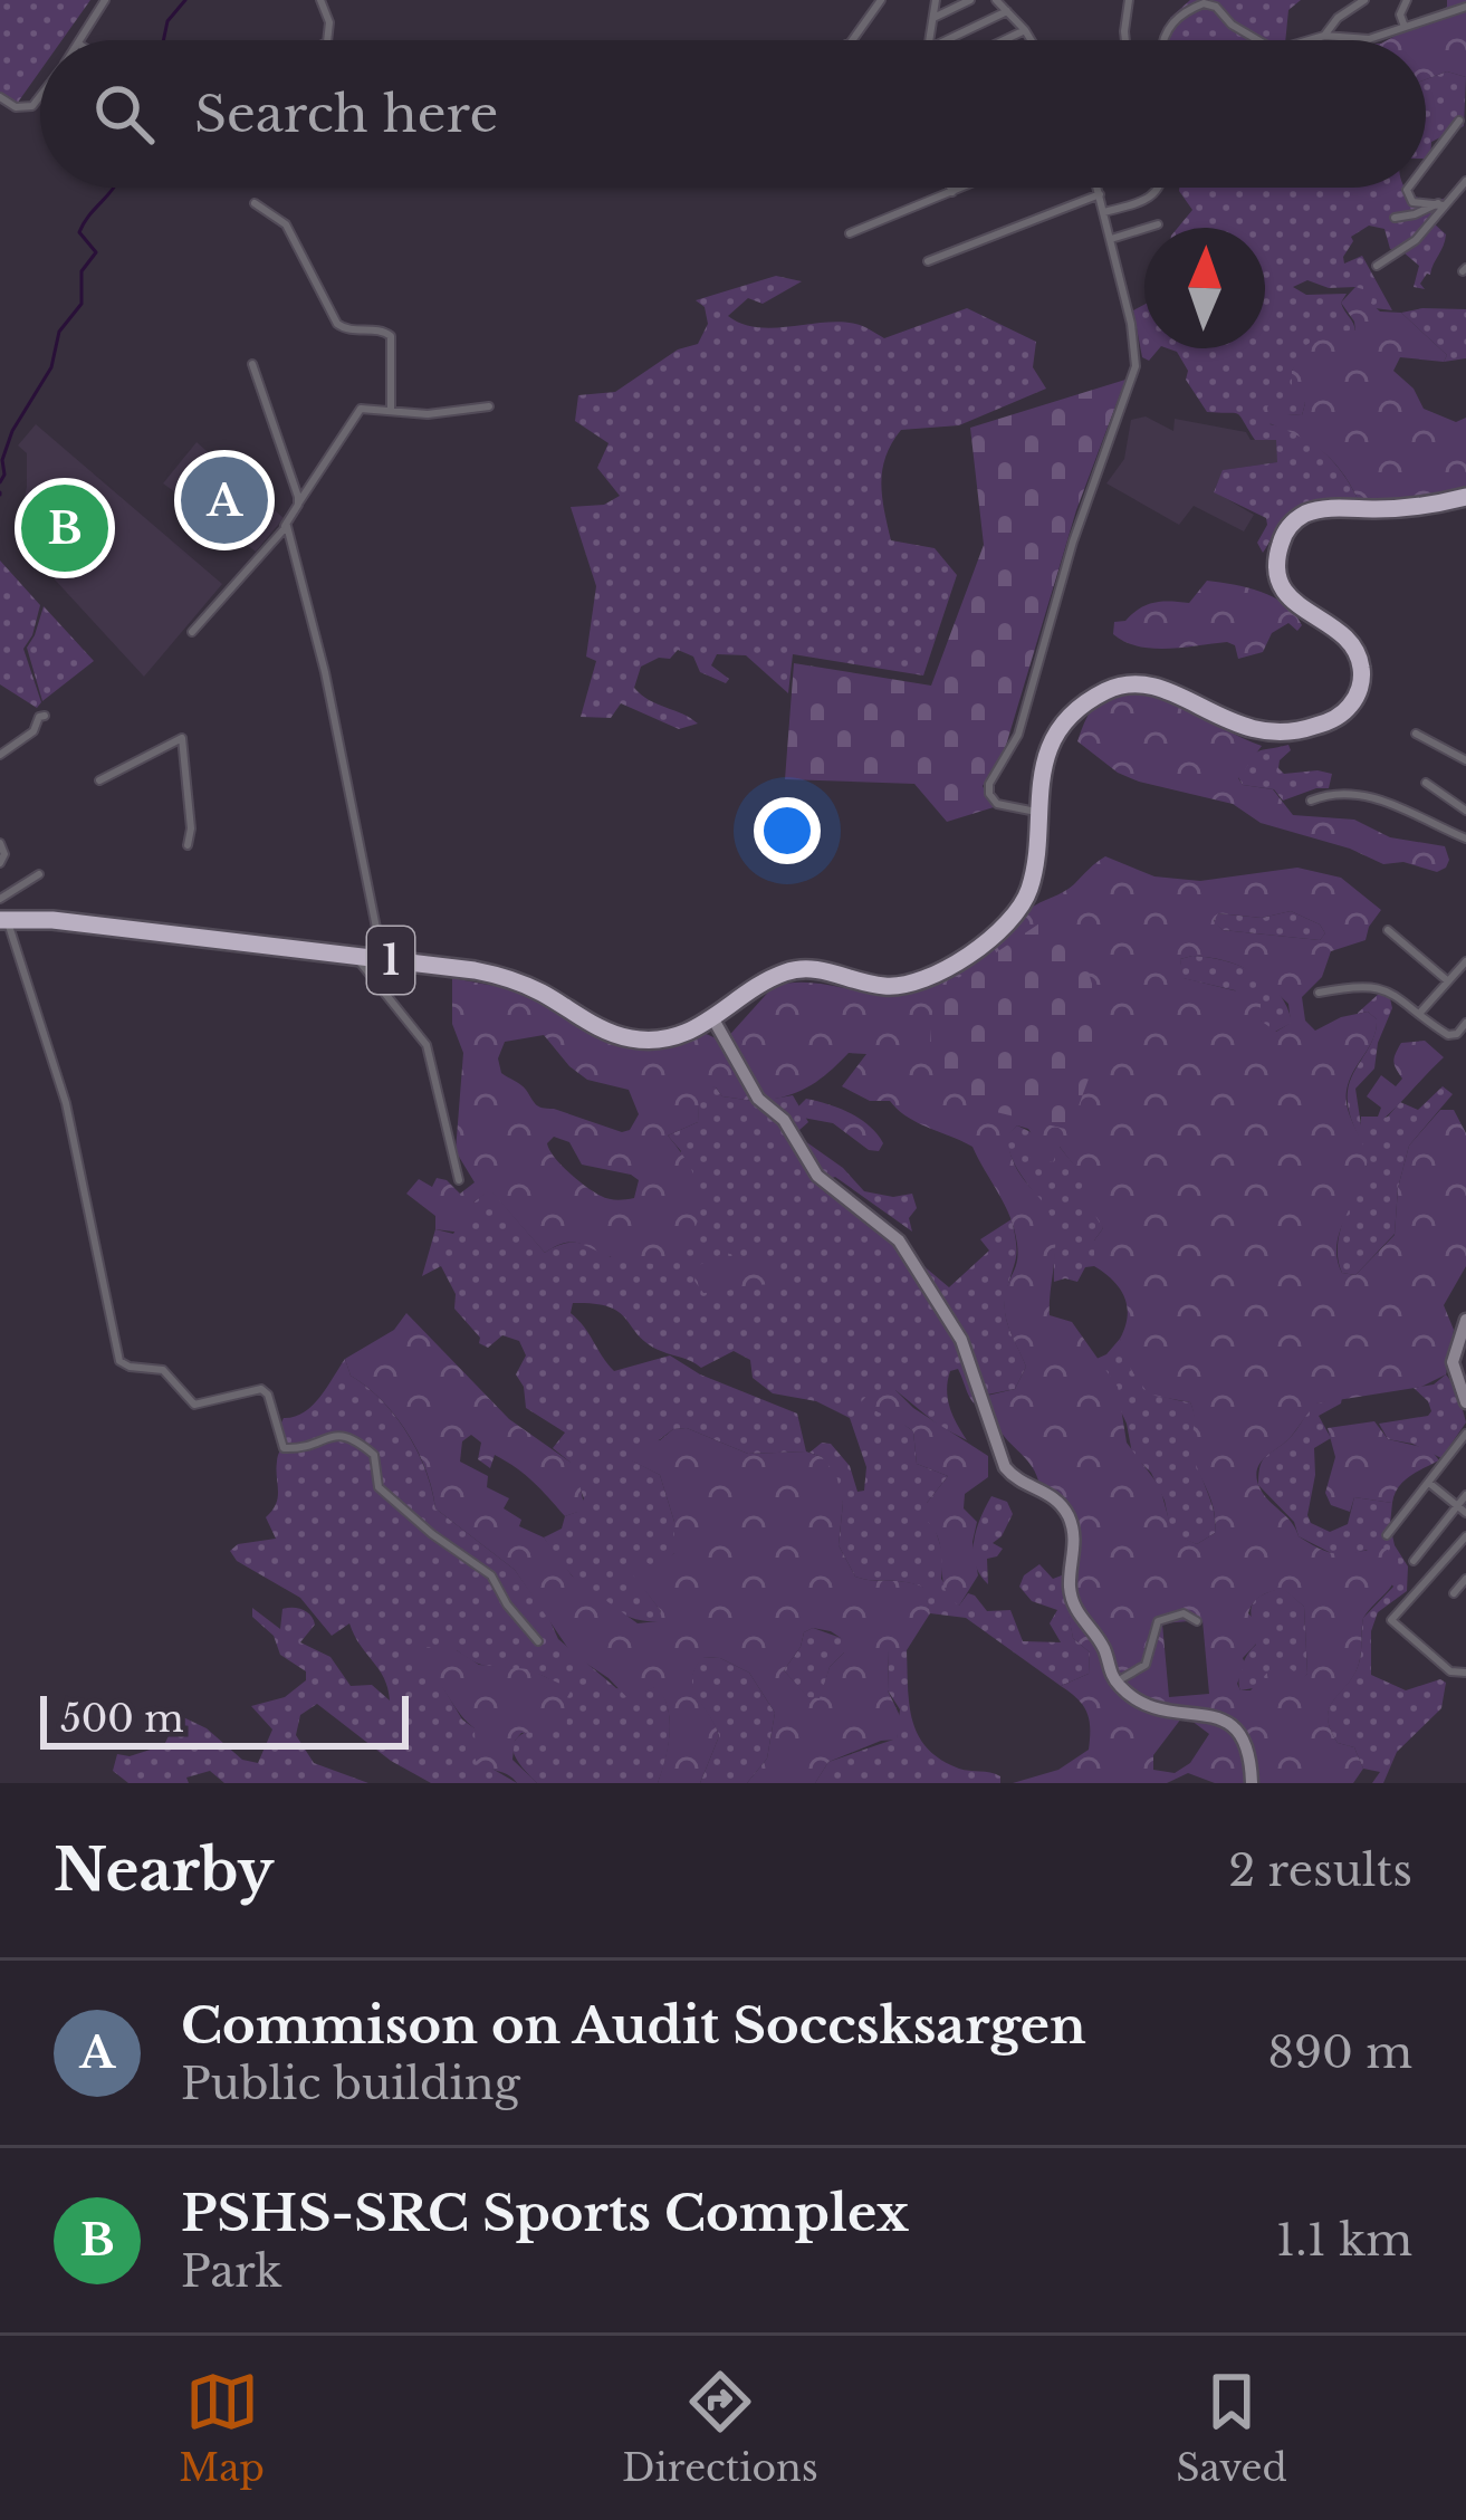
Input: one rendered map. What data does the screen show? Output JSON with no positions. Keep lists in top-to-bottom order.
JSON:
{
  "streets": {
    "highway": ["1"]
  },
  "scale_bar": "500 m",
  "north": "top",
  "page": {
    "search": "Search here",
    "pins": ["A", "B"],
    "scale": "500 m",
    "heading": ["Nearby", "2 results"],
    "list": [
      {
        "mark": "A",
        "name": "Commison on Audit Soccsksargen",
        "note": "Public building",
        "value": "890 m"
      },
      {
        "mark": "B",
        "name": "PSHS-SRC Sports Complex",
        "note": "Park",
        "value": "1.1 km"
      }
    ],
    "nav": ["Map", "Directions", "Saved"]
  }
}
